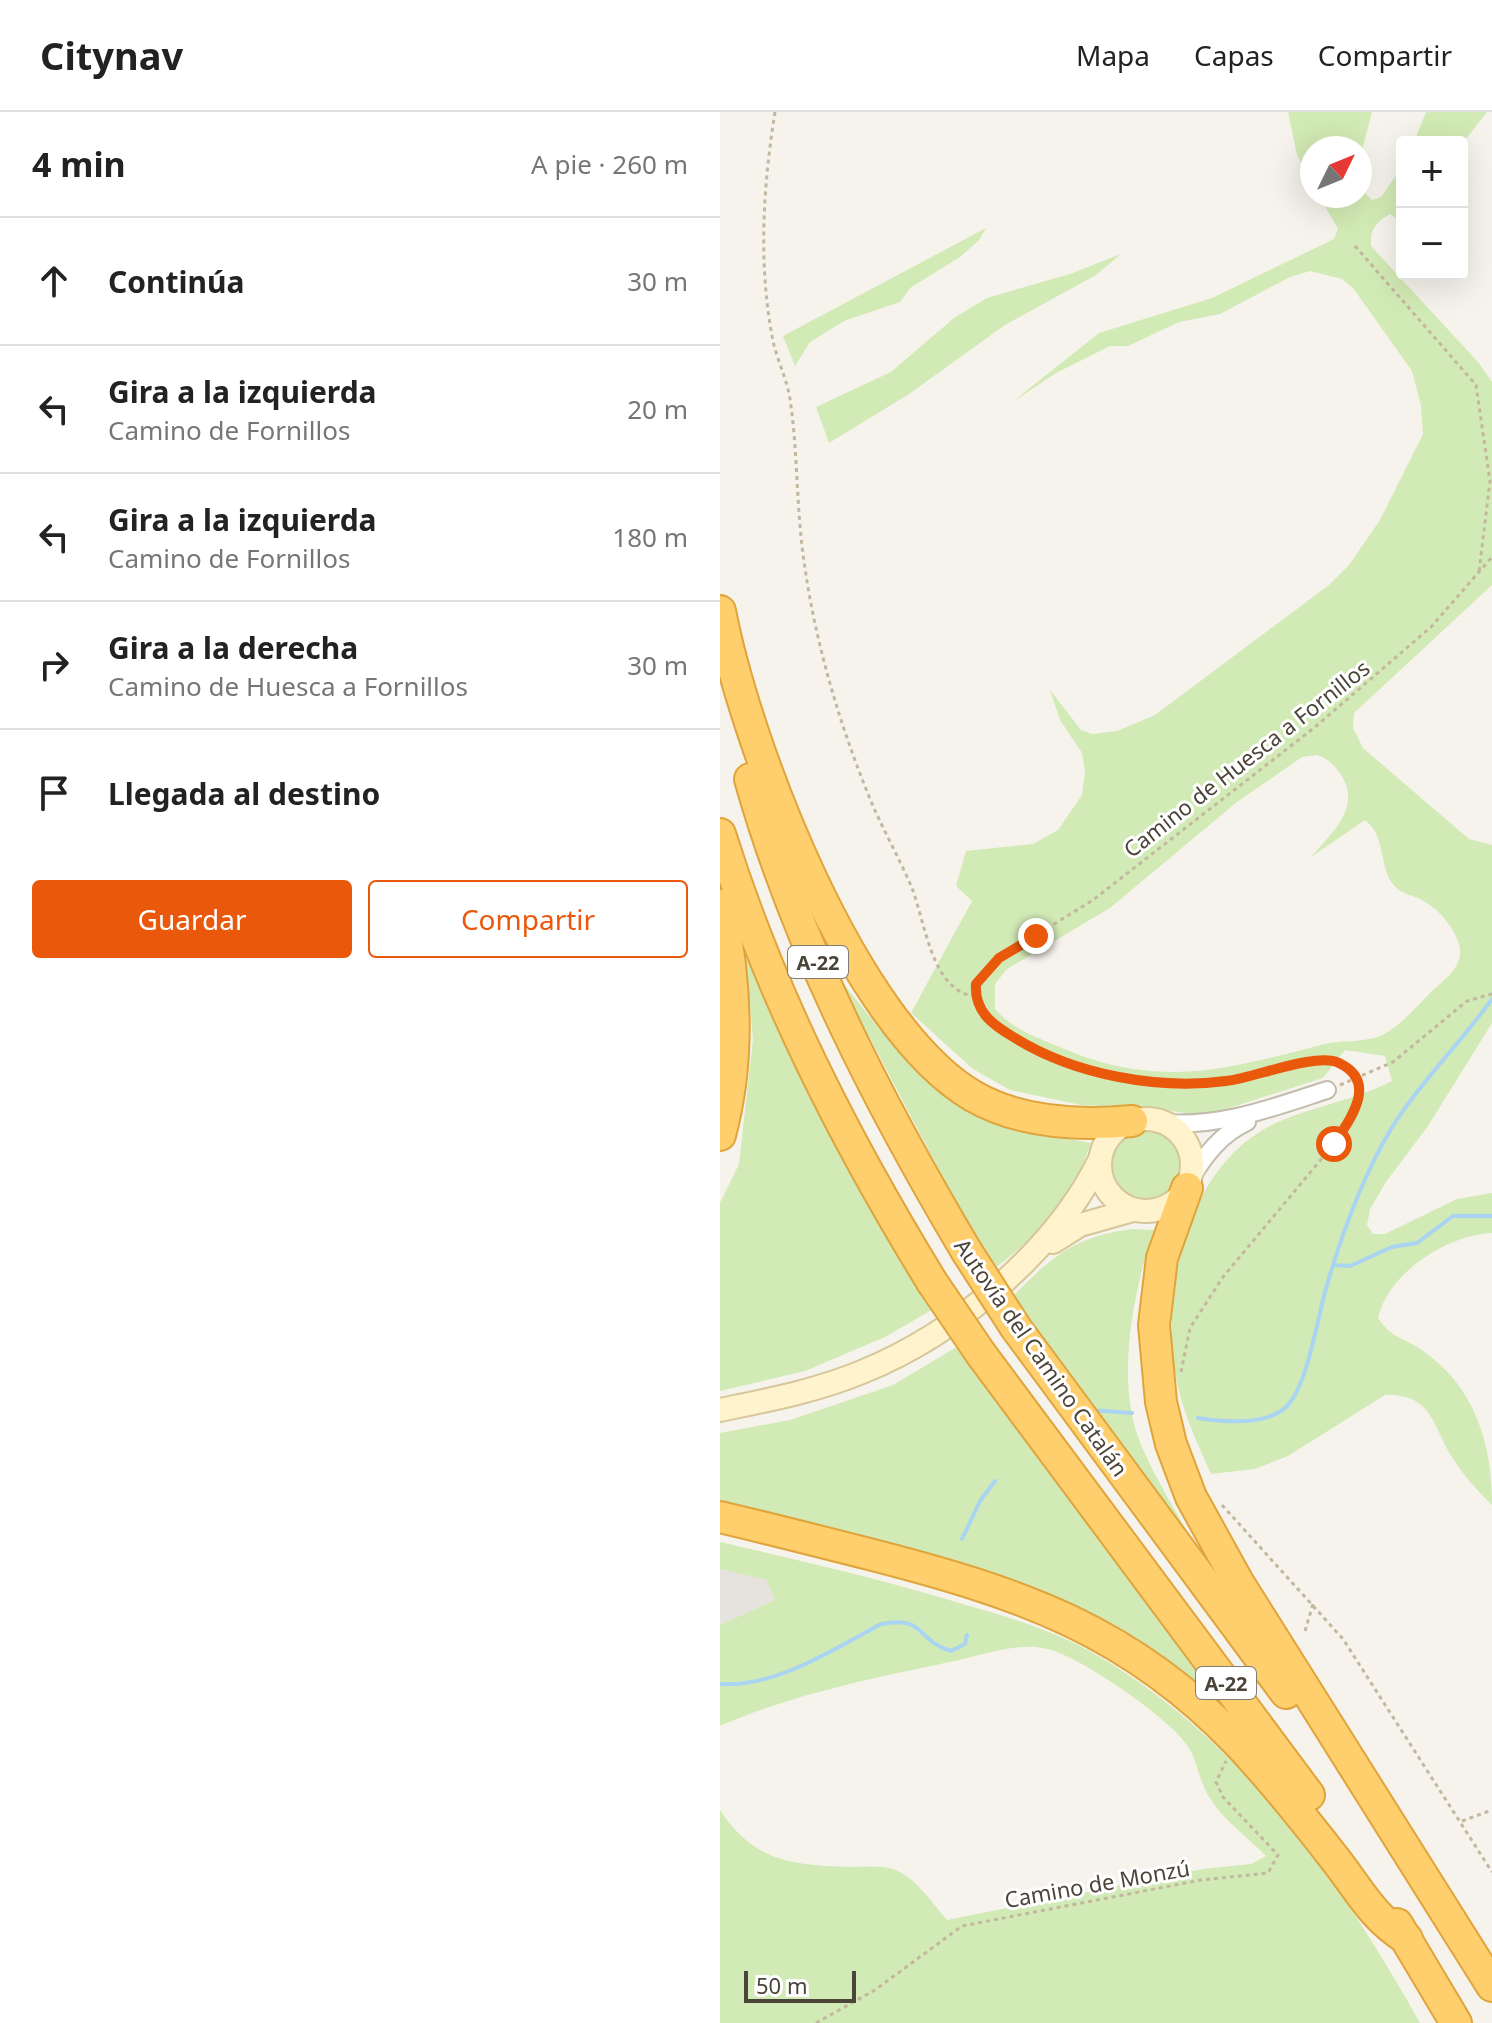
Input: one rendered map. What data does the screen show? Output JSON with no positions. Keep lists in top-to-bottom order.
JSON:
{
  "streets": {
    "highway": ["A-22", "Autovía del Camino Catalán"],
    "path": ["Camino de Huesca a Fornillos", "Camino de Monzú"]
  },
  "scale_bar": "50 m",
  "north": "top right",
  "page": {
    "header": "Citynav",
    "nav": ["Mapa", "Capas", "Compartir"],
    "heading": ["4 min", "A pie · 260 m"],
    "map_buttons": ["+", "−"],
    "list": [
      ["Continúa", "30 m"],
      ["Gira a la izquierda", "Camino de Fornillos", "20 m"],
      ["Gira a la izquierda", "Camino de Fornillos", "180 m"],
      ["Gira a la derecha", "Camino de Huesca a Fornillos", "30 m"],
      "Llegada al destino"
    ],
    "buttons": ["Guardar", "Compartir"],
    "scale": "50 m"
  }
}
